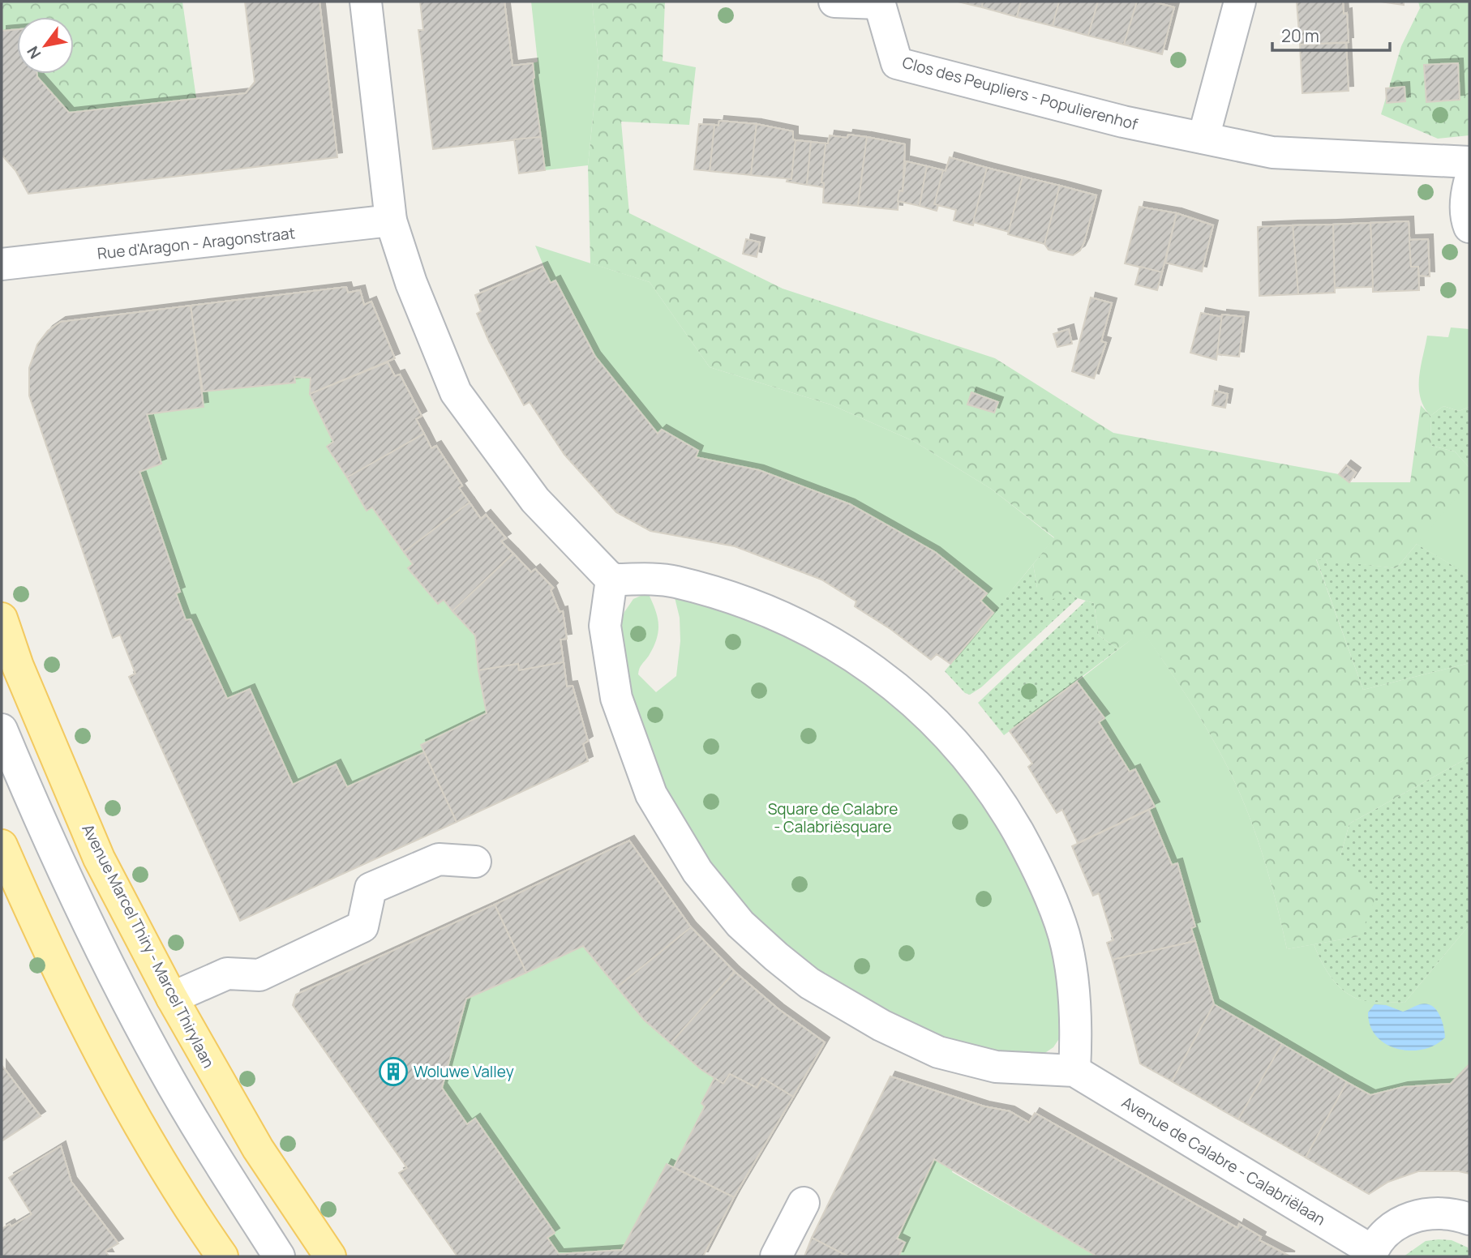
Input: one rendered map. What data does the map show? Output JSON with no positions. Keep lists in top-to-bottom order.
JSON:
{
  "streets": {
    "main road": ["Avenue Marcel Thiry - Marcel Thirylaan"],
    "street": ["Clos des Peupliers - Populierenhof", "Rue d'Aragon - Aragonstraat", "Avenue de Calabre - Calabriëlaan"]
  },
  "parks": ["Square de Calabre - Calabriësquare"],
  "places": {
    "building": ["Woluwe Valley"]
  },
  "scale_bar": "20 m",
  "north": "bottom left"
}
